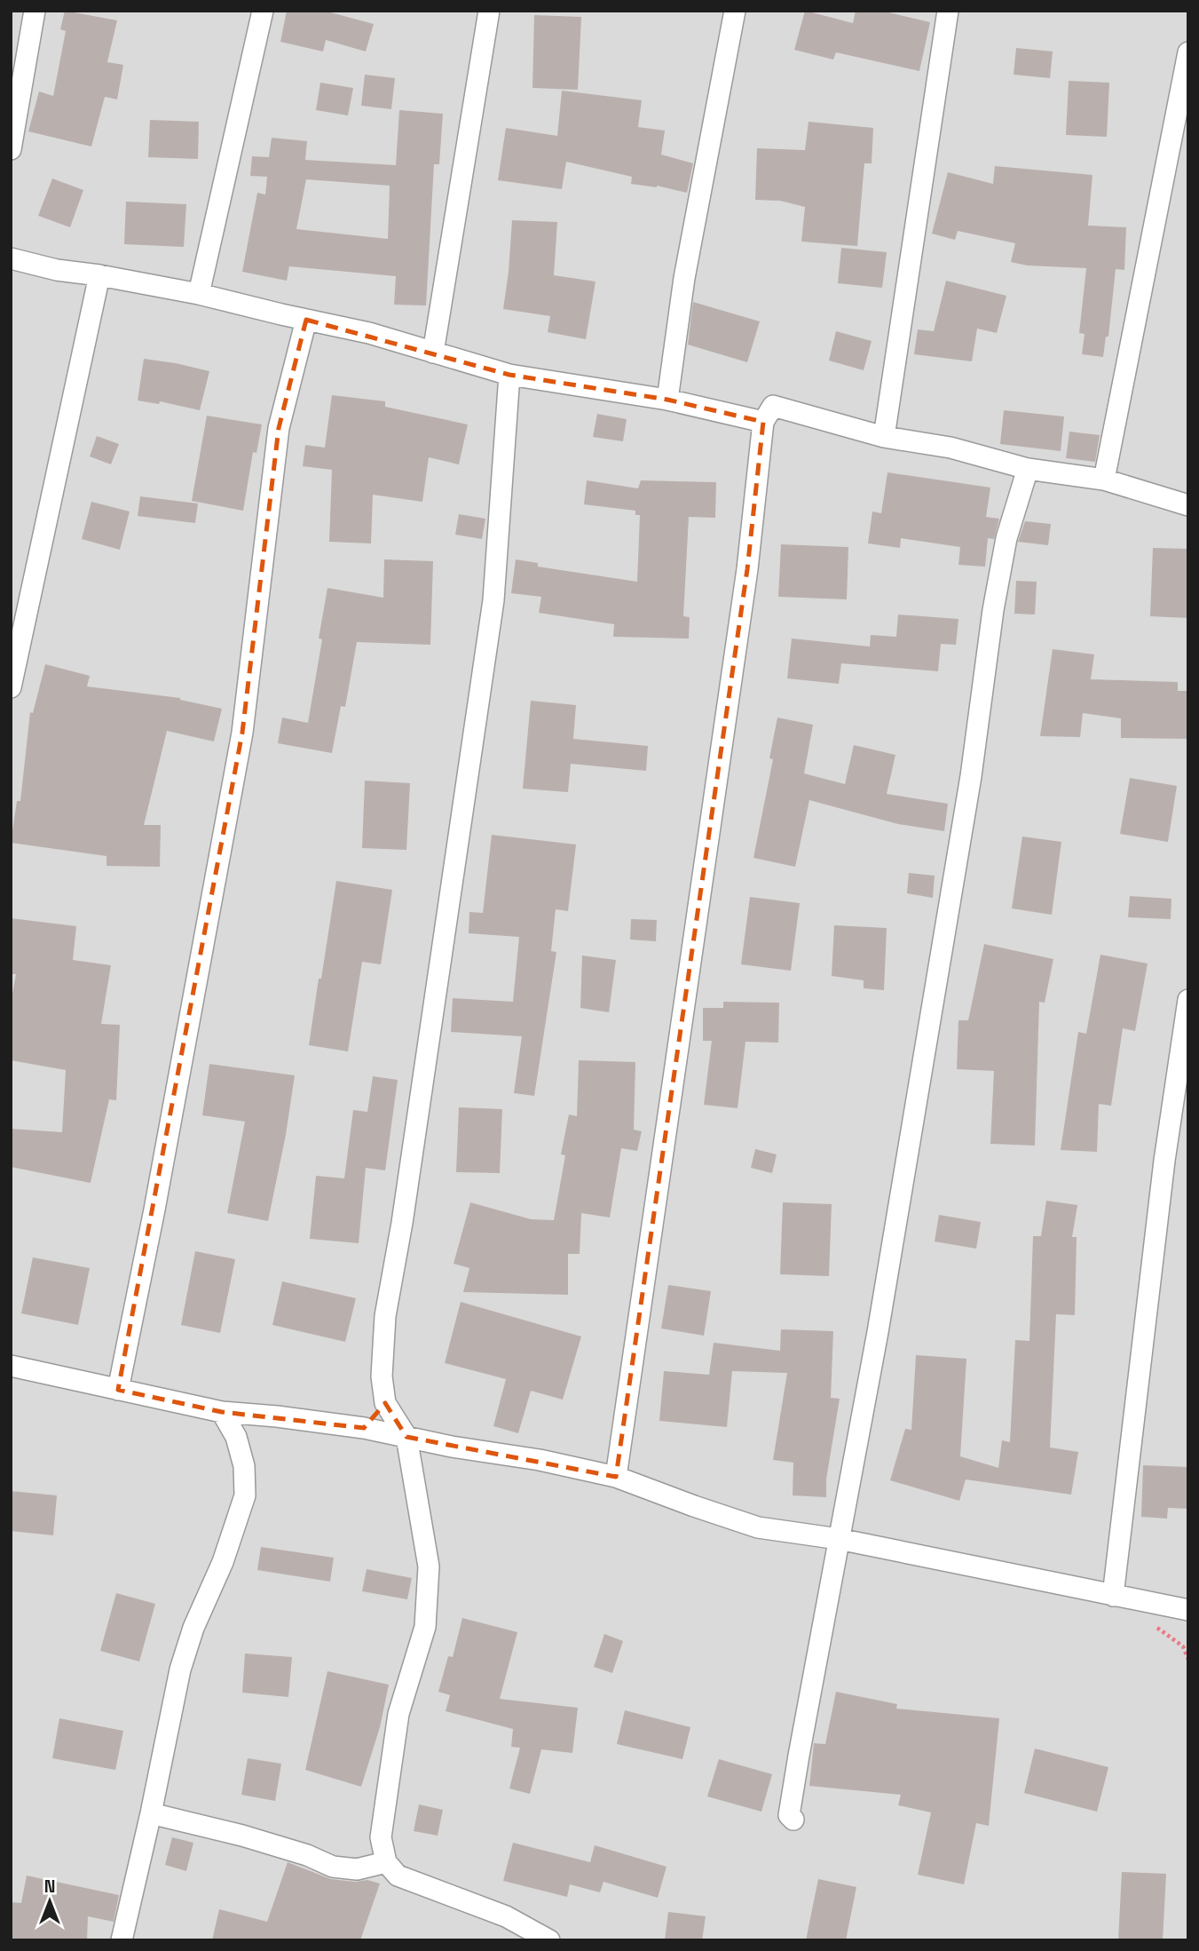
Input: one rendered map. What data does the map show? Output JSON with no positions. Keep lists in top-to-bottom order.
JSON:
{
  "north": "top"
}
